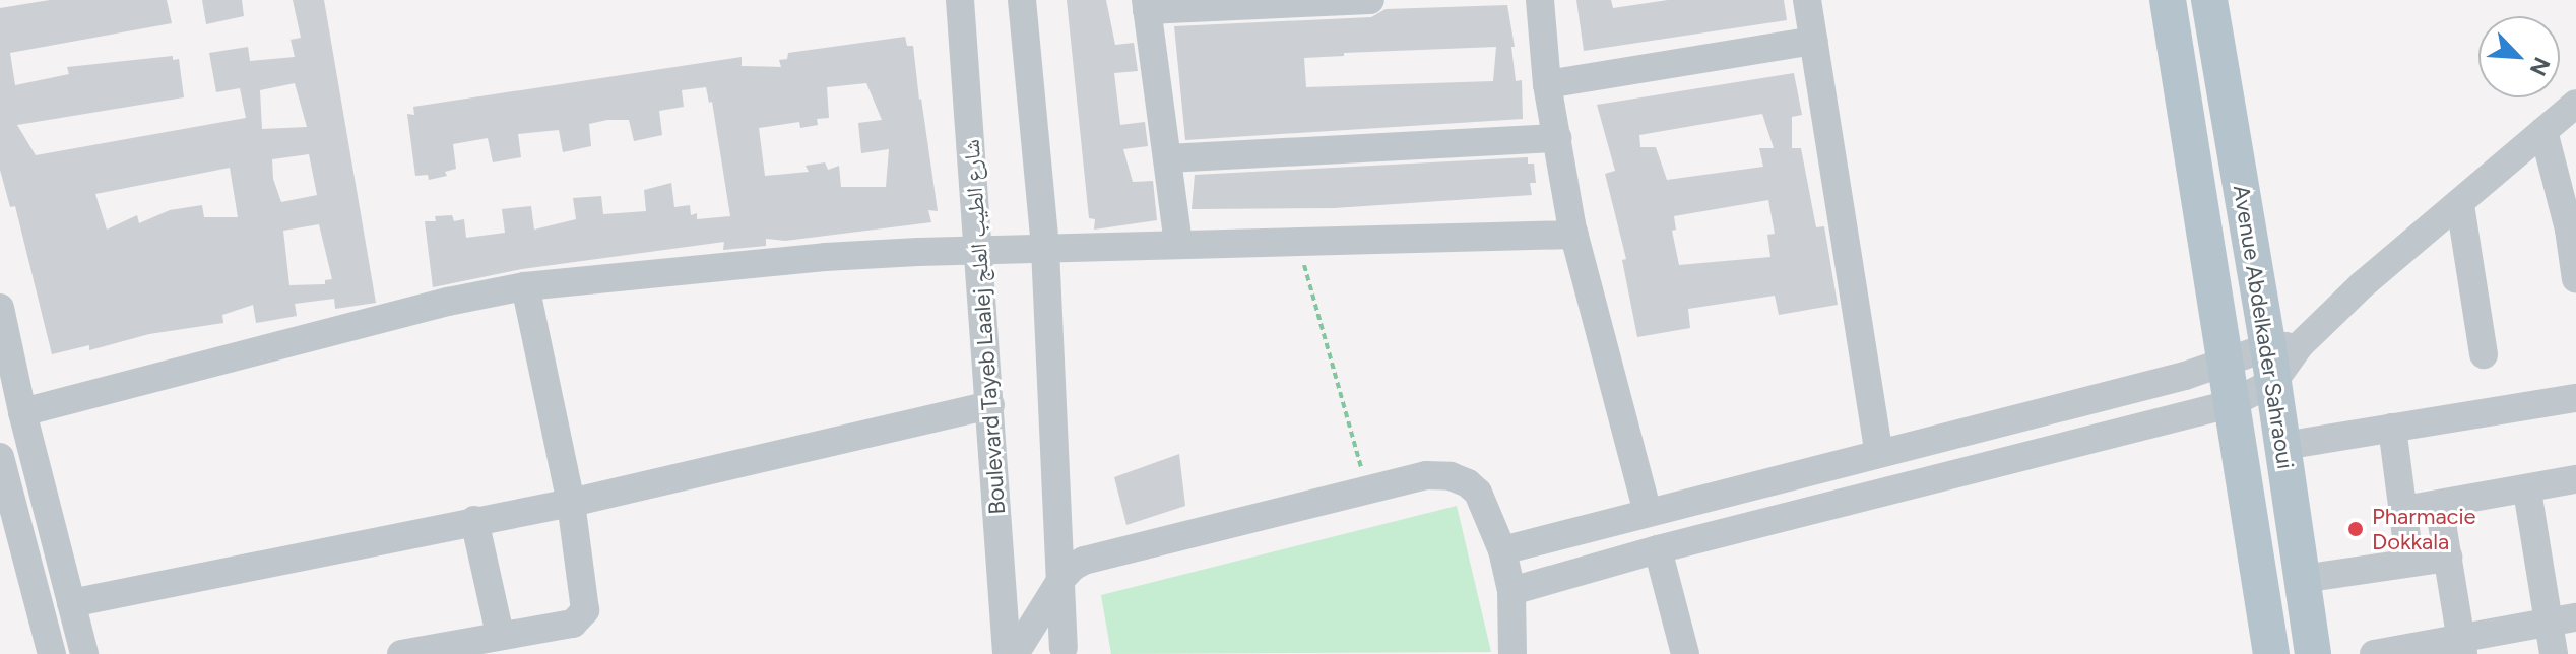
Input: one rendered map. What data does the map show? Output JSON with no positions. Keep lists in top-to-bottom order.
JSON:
{
  "streets": {
    "main road": ["Avenue Abdelkader Sahraoui"],
    "street": ["Boulevard Tayeb Laalej شارع الطيب العلج"]
  },
  "places": ["Pharmacie Dokkala"],
  "north": "bottom right"
}
